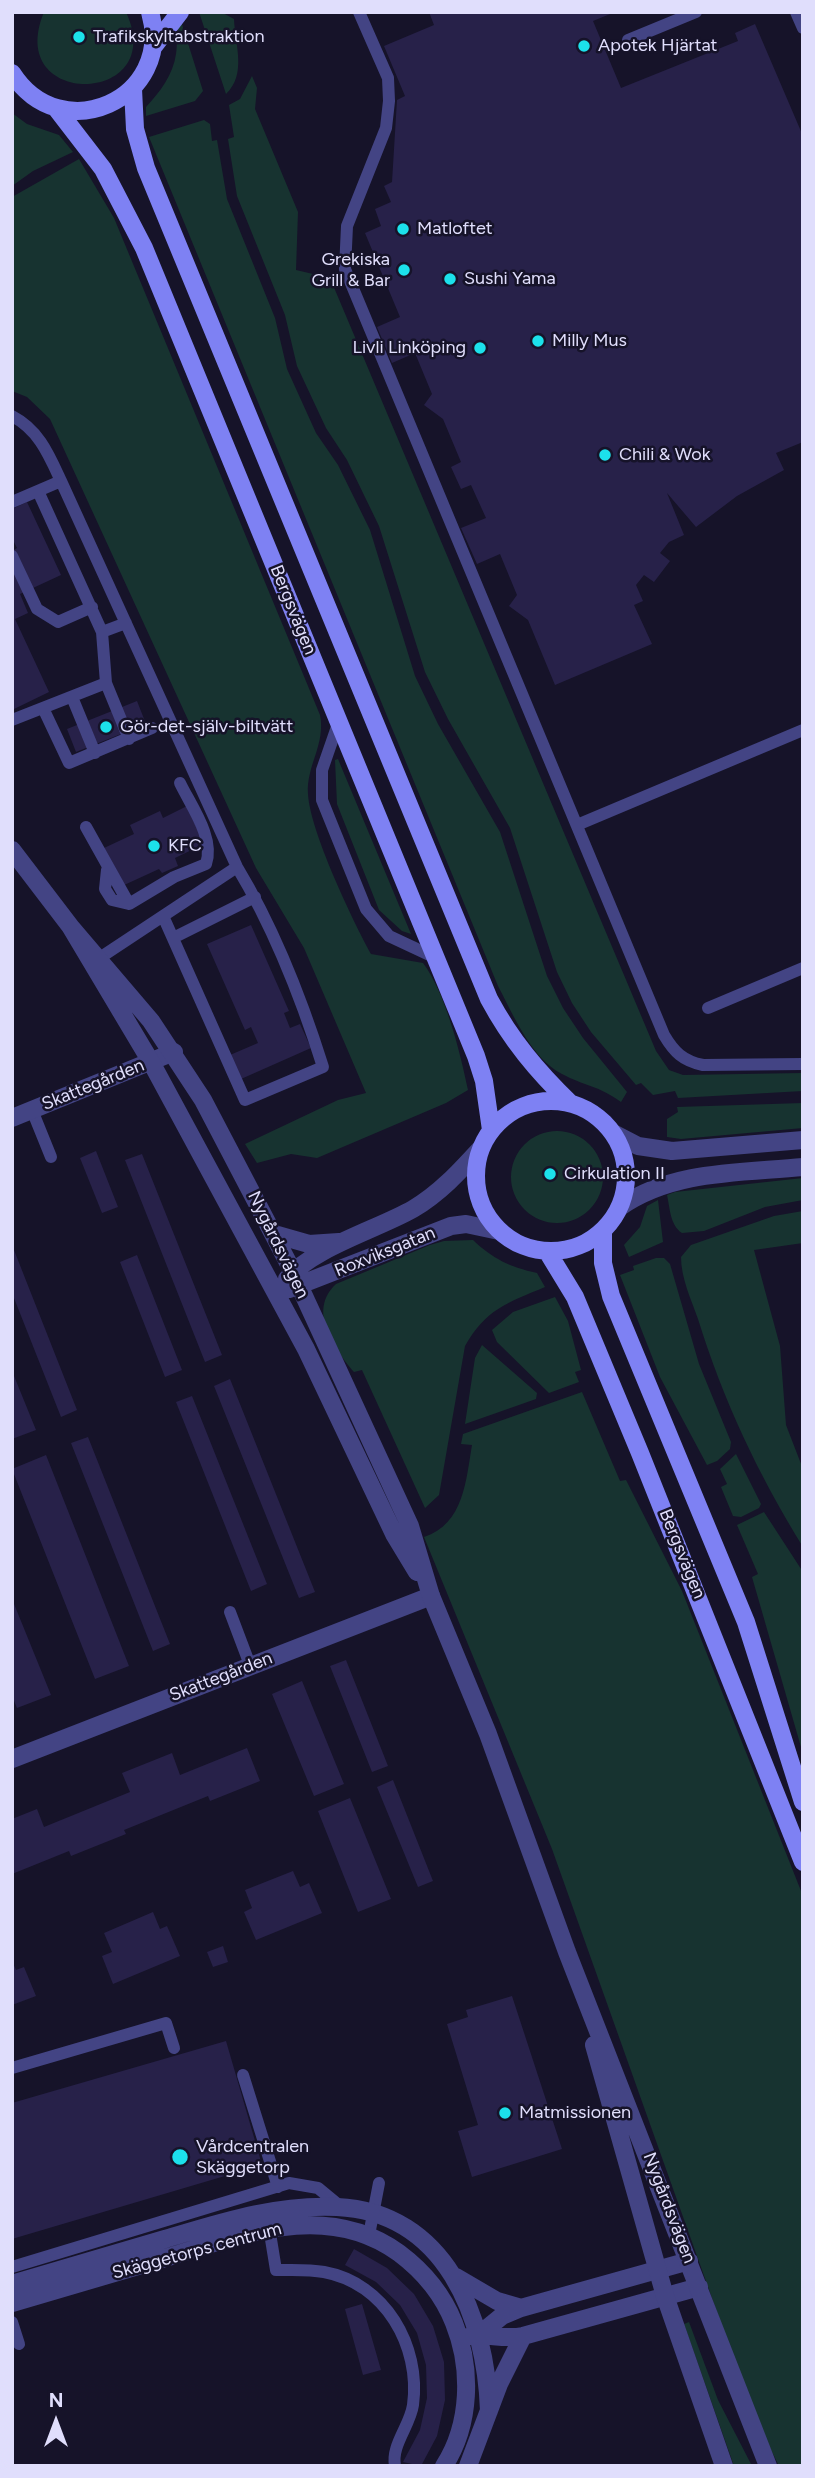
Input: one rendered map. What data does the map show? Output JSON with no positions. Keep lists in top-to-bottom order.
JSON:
{
  "streets": {
    "main road": ["Bergsvägen"],
    "street": [
      "Skattegården",
      "Nygårdsvägen",
      "Roxviksgatan",
      "Skäggetorps centrum"
    ]
  },
  "crossings": [
    ["Bergsvägen", "Roxviksgatan"],
    ["Skattegården", "Nygårdsvägen"],
    ["Nygårdsvägen", "Roxviksgatan"]
  ],
  "places": [
    "Trafikskyltabstraktion",
    "Apotek Hjärtat",
    "Matloftet",
    "Grekiska Grill & Bar",
    "Sushi Yama",
    "Milly Mus",
    "Livli Linköping",
    "Chili & Wok",
    "Gör-det-själv-biltvätt",
    "KFC",
    "Cirkulation II",
    "Matmissionen",
    "Vårdcentralen Skäggetorp"
  ],
  "north": "top"
}
